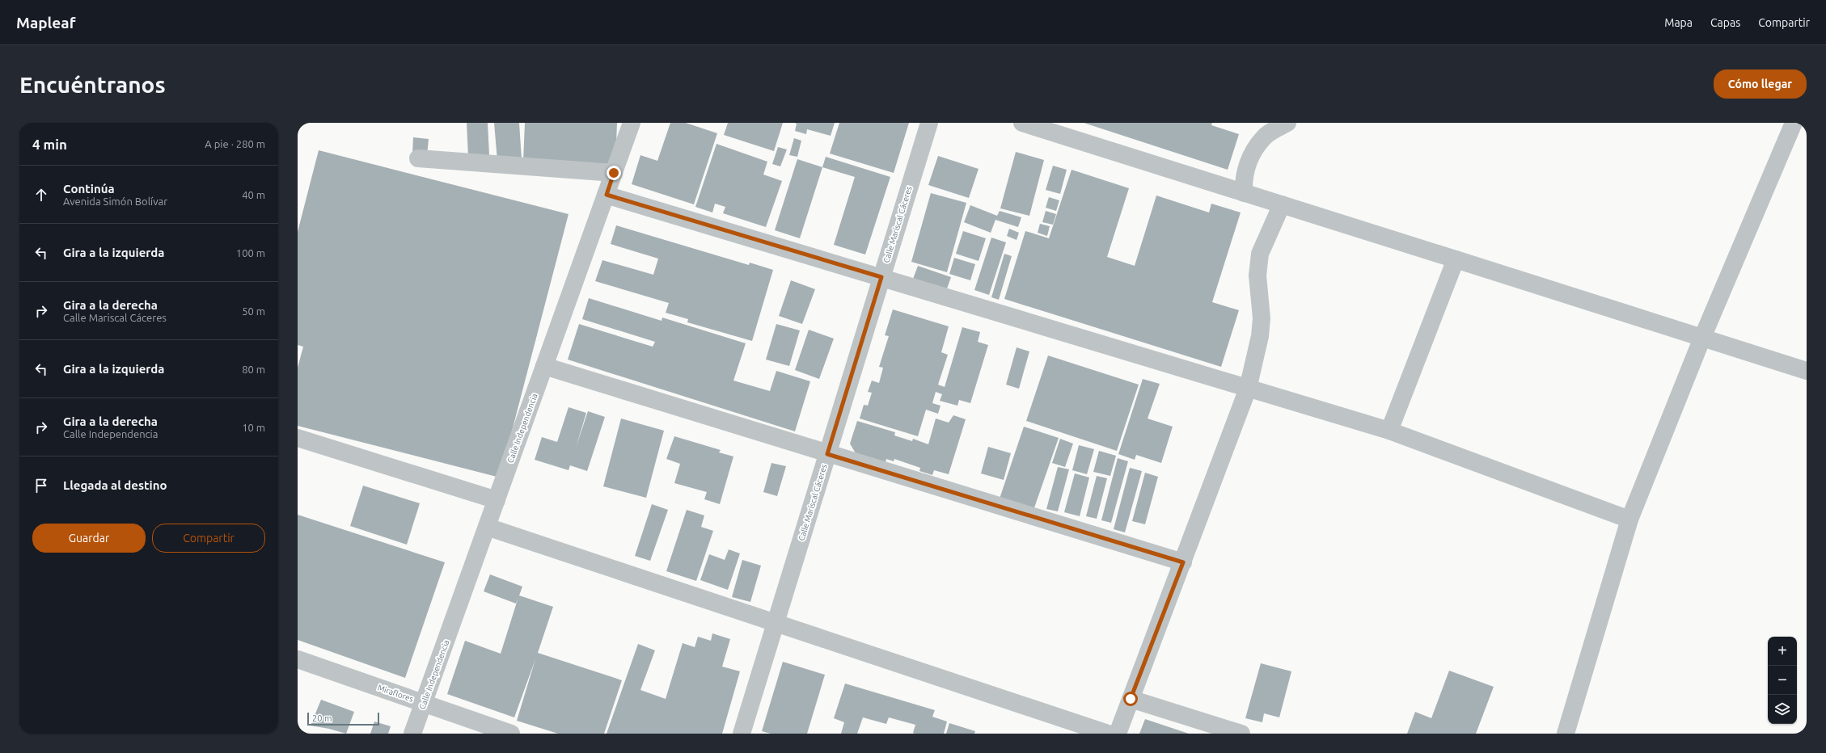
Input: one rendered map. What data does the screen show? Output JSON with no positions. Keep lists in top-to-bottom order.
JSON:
{
  "streets": {
    "street": ["Calle Mariscal Cáceres", "Calle Independencia", "Miraflores"]
  },
  "crossings": [
    ["Calle Independencia", "Miraflores"]
  ],
  "scale_bar": "20 m",
  "page": {
    "header": "Mapleaf",
    "nav": ["Mapa", "Capas", "Compartir"],
    "buttons": [
      "Cómo llegar",
      ["Guardar", "Compartir"]
    ],
    "title": "Encuéntranos",
    "heading": ["4 min", "A pie · 280 m"],
    "list": [
      ["Continúa", "Avenida Simón Bolívar", "40 m"],
      ["Gira a la izquierda", "100 m"],
      ["Gira a la derecha", "Calle Mariscal Cáceres", "50 m"],
      ["Gira a la izquierda", "80 m"],
      ["Gira a la derecha", "Calle Independencia", "10 m"],
      "Llegada al destino"
    ],
    "map_buttons": ["+", "−"],
    "scale": "20 m"
  }
}
